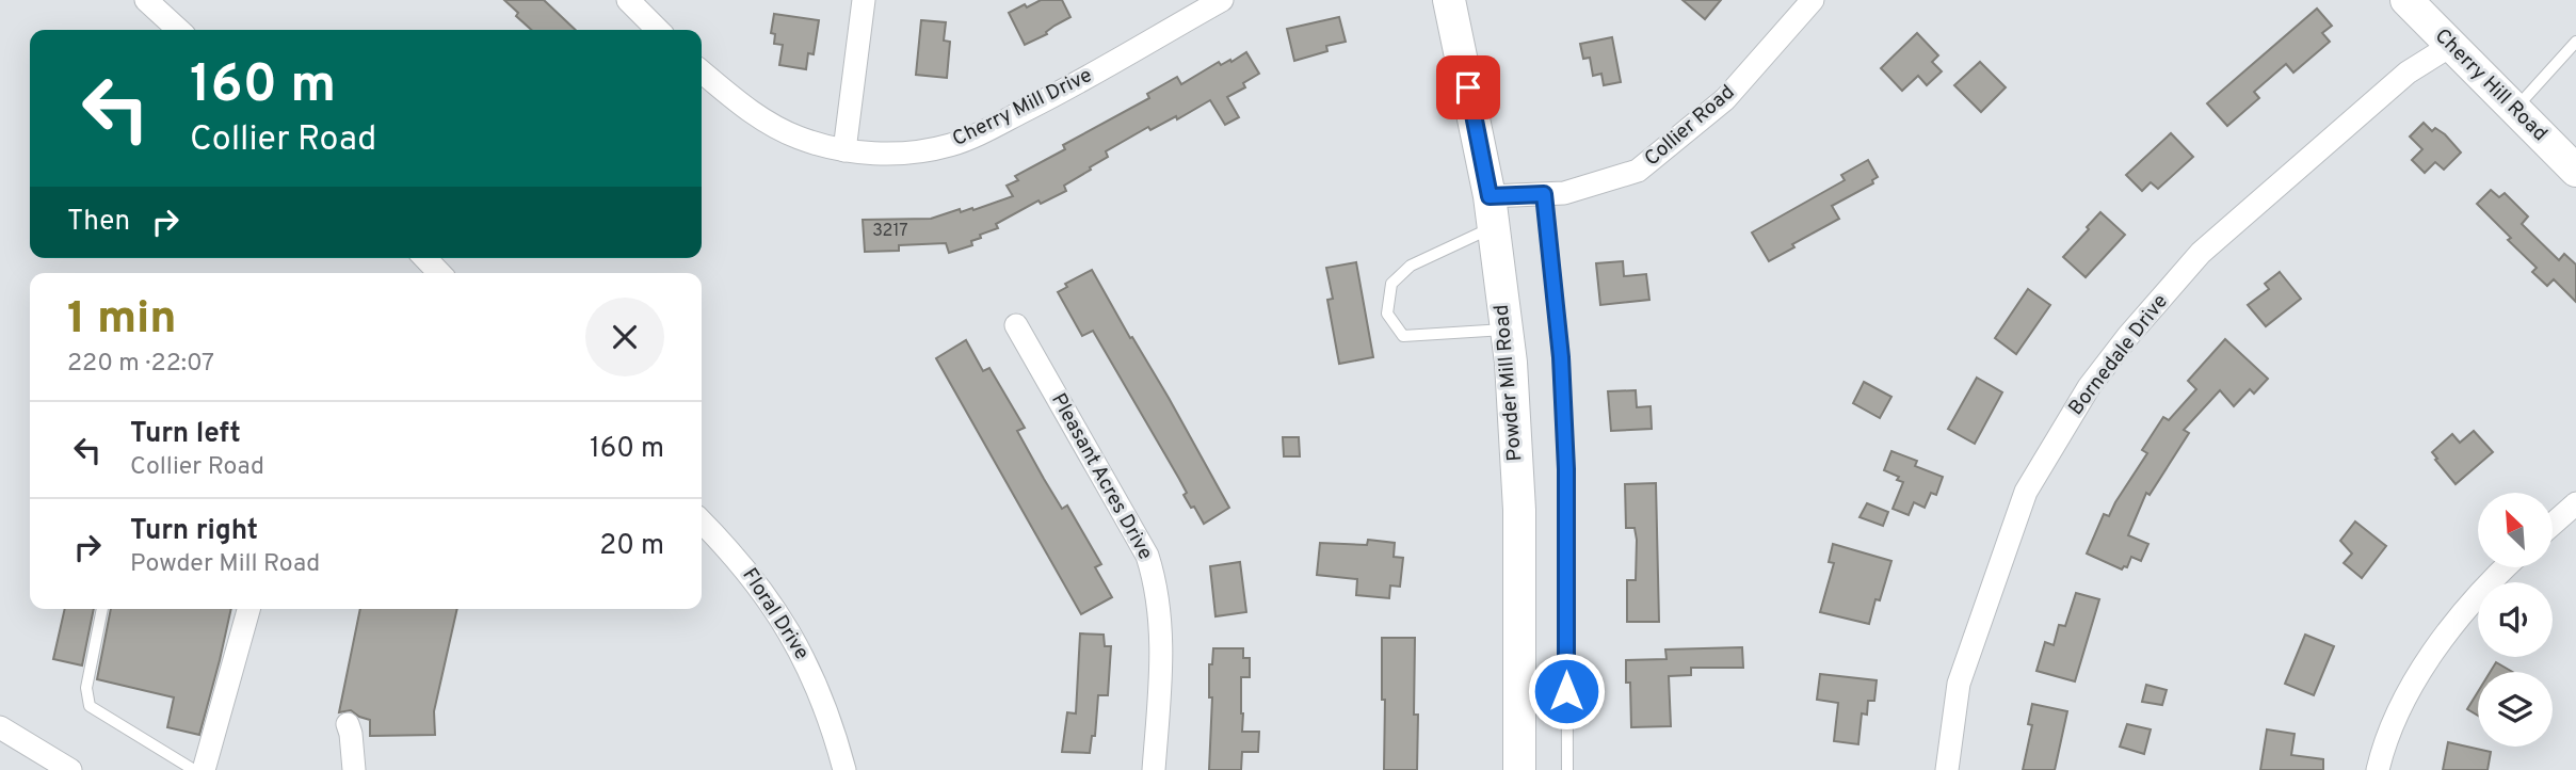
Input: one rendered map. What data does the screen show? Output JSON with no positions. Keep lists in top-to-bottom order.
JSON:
{
  "streets": {
    "main road": ["Cherry Hill Road", "Powder Mill Road"],
    "street": [
      "Cherry Mill Drive",
      "Collier Road",
      "Bornedale Drive",
      "Pleasant Acres Drive",
      "Floral Drive"
    ]
  },
  "crossings": [
    ["Cherry Hill Road", "Bornedale Drive"],
    ["Collier Road", "Powder Mill Road"]
  ],
  "house_numbers": ["3217"],
  "north": "top left",
  "page": {
    "turn": ["160 m", "Collier Road"],
    "then": "Then",
    "heading": ["1 min", "220 m · 22:07"],
    "list": [
      {
        "name": "Turn left",
        "note": "Collier Road",
        "value": "160 m"
      },
      {
        "name": "Turn right",
        "note": "Powder Mill Road",
        "value": "20 m"
      }
    ]
  }
}
